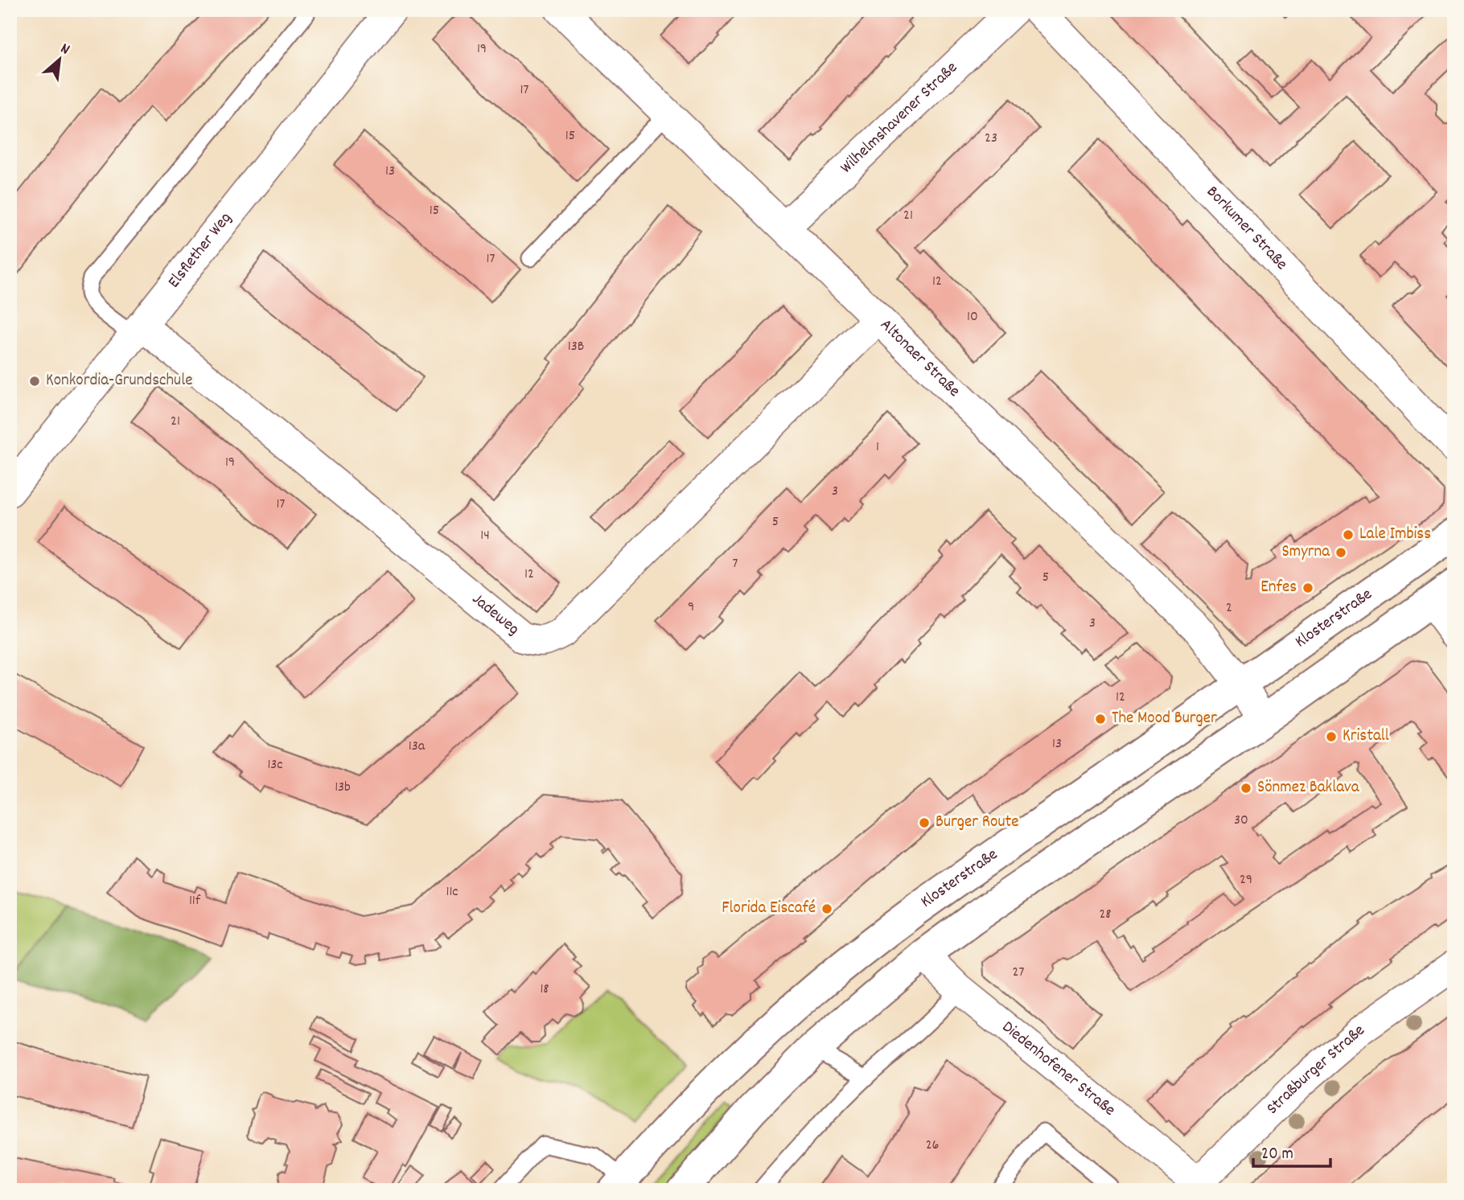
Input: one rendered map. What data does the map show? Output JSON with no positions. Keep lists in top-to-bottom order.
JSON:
{
  "streets": {
    "main road": ["Klosterstraße"],
    "street": [
      "Wilhelmshavener Straße",
      "Borkumer Straße",
      "Elsflether Weg",
      "Altonaer Straße",
      "Jadeweg",
      "Diedenhofener Straße",
      "Straßburger Straße"
    ]
  },
  "crossings": [
    ["Wilhelmshavener Straße", "Altonaer Straße"],
    ["Elsflether Weg", "Jadeweg"],
    ["Altonaer Straße", "Jadeweg"],
    ["Altonaer Straße", "Klosterstraße"],
    ["Diedenhofener Straße", "Straßburger Straße"]
  ],
  "places": [
    "Konkordia-Grundschule",
    "Lale Imbiss",
    "Smyrna",
    "Enfes",
    "The Mood Burger",
    "Kristall",
    "Sönmez Baklava",
    "Burger Route",
    "Florida Eiscafé"
  ],
  "house_numbers": [
    "19",
    "17",
    "15",
    "23",
    "13",
    "15",
    "21",
    "17",
    "12",
    "10",
    "13B",
    "21",
    "1",
    "19",
    "3",
    "17",
    "5",
    "14",
    "7",
    "12",
    "5",
    "9",
    "2",
    "3",
    "12",
    "13",
    "13a",
    "13c",
    "13b",
    "30",
    "29",
    "11c",
    "11f",
    "28",
    "27",
    "18",
    "26"
  ],
  "scale_bar": "20 m",
  "north": "top right"
}
